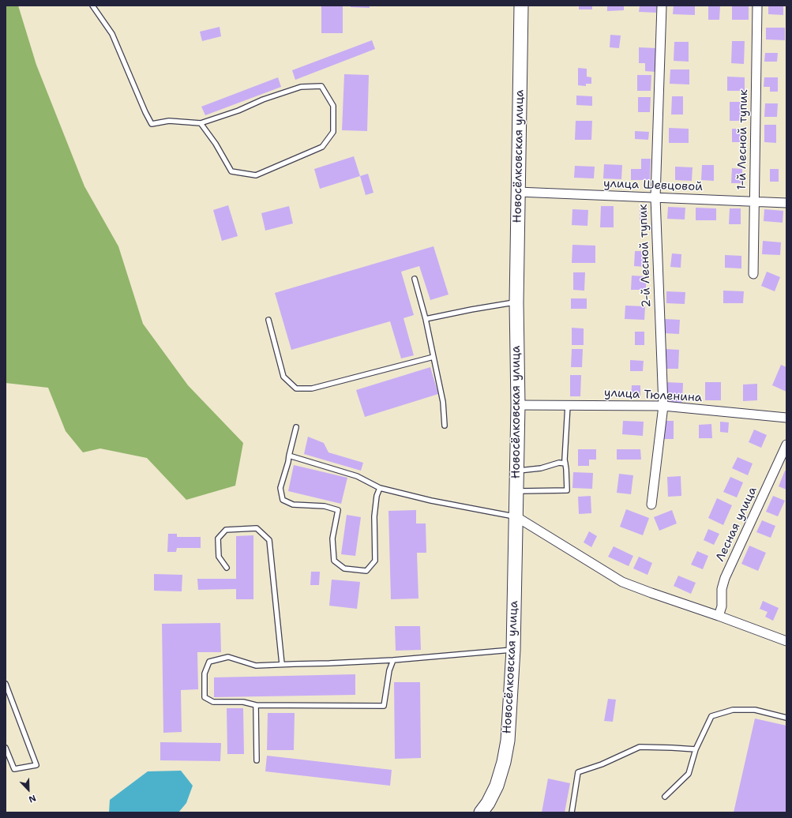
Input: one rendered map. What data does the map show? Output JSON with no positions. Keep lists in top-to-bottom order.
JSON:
{
  "streets": {
    "main road": ["Новосёлковская улица"],
    "street": [
      "1-й Лесной тупик",
      "улица Шевцовой",
      "2-й Лесной тупик",
      "улица Тюленина",
      "Лесная улица"
    ]
  },
  "crossings": [
    ["1-й Лесной тупик", "улица Шевцовой"],
    ["Новосёлковская улица", "улица Шевцовой"],
    ["Новосёлковская улица", "улица Тюленина"],
    ["улица Шевцовой", "2-й Лесной тупик"],
    ["2-й Лесной тупик", "улица Тюленина"]
  ],
  "north": "bottom right"
}
